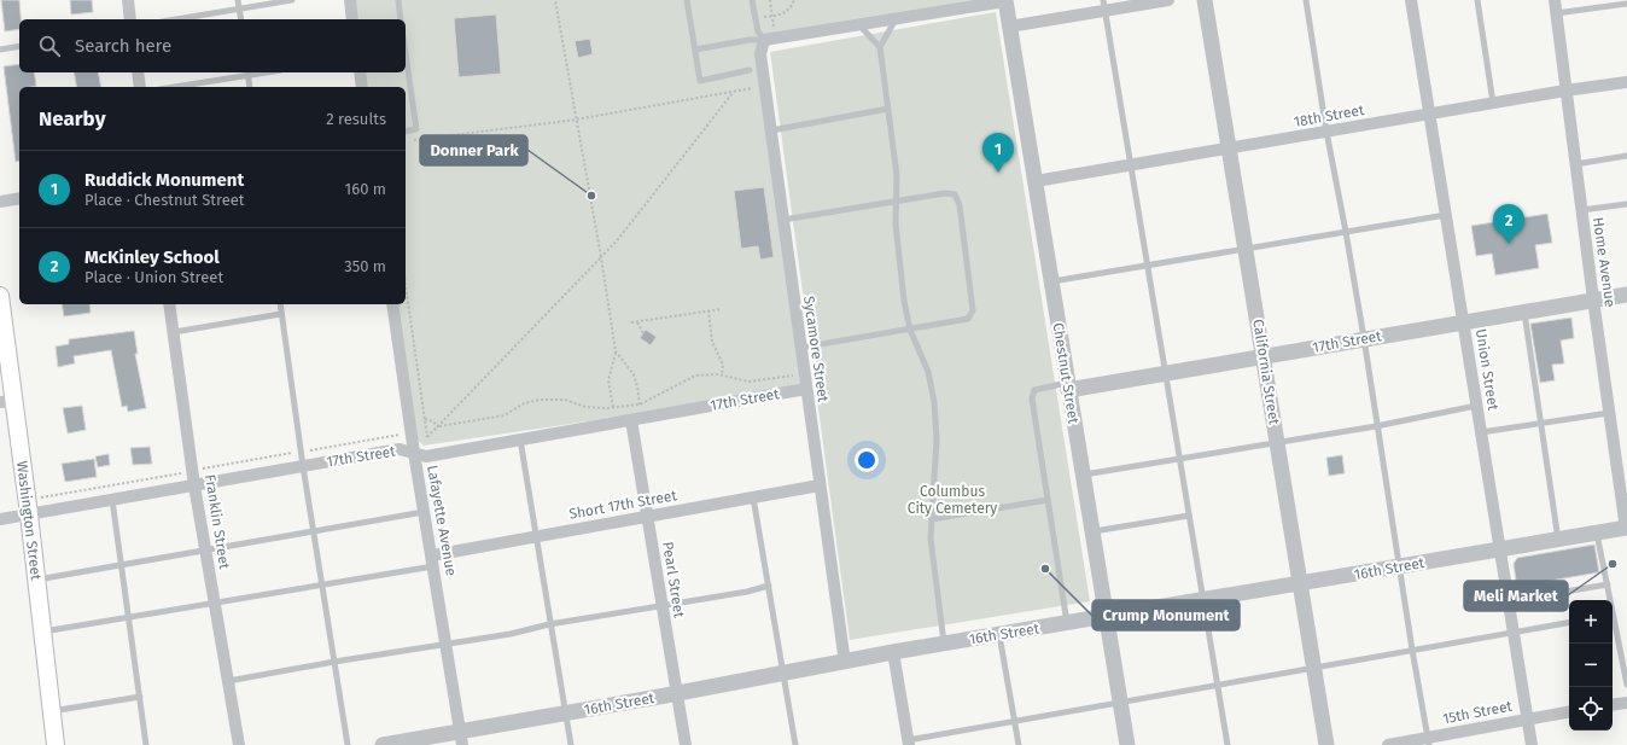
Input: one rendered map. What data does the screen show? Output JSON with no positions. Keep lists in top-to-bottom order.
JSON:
{
  "streets": {
    "main road": ["Washington Street"],
    "street": [
      "18th Street",
      "Home Avenue",
      "17th Street",
      "Sycamore Street",
      "Union Street",
      "California Street",
      "Chestnut Street",
      "Short 17th Street",
      "Lafayette Avenue",
      "Franklin Street",
      "16th Street",
      "Pearl Street",
      "15th Street"
    ]
  },
  "crossings": [
    ["18th Street", "Home Avenue"],
    ["18th Street", "Union Street"],
    ["18th Street", "California Street"],
    ["18th Street", "Chestnut Street"],
    ["Home Avenue", "17th Street"],
    ["Home Avenue", "16th Street"],
    ["17th Street", "Sycamore Street"],
    ["17th Street", "Union Street"],
    ["17th Street", "California Street"],
    ["17th Street", "Chestnut Street"],
    ["17th Street", "Washington Street"],
    ["17th Street", "Lafayette Avenue"],
    ["17th Street", "Franklin Street"],
    ["17th Street", "Pearl Street"],
    ["Sycamore Street", "Short 17th Street"],
    ["Sycamore Street", "16th Street"],
    ["Union Street", "16th Street"],
    ["Union Street", "15th Street"],
    ["California Street", "16th Street"],
    ["Chestnut Street", "16th Street"],
    ["Short 17th Street", "Lafayette Avenue"],
    ["Short 17th Street", "Pearl Street"],
    ["Lafayette Avenue", "16th Street"],
    ["16th Street", "Pearl Street"]
  ],
  "parks": ["Columbus City Cemetery"],
  "places": ["Donner Park", "Meli Market", "Crump Monument"],
  "page": {
    "search": "Search here",
    "heading": ["Nearby", "2 results"],
    "pins": ["1", "2"],
    "list": [
      {
        "mark": "1",
        "name": "Ruddick Monument",
        "note": "Place · Chestnut Street",
        "value": "160 m"
      },
      {
        "mark": "2",
        "name": "McKinley School",
        "note": "Place · Union Street",
        "value": "350 m"
      }
    ],
    "map_buttons": ["+", "−"]
  }
}
